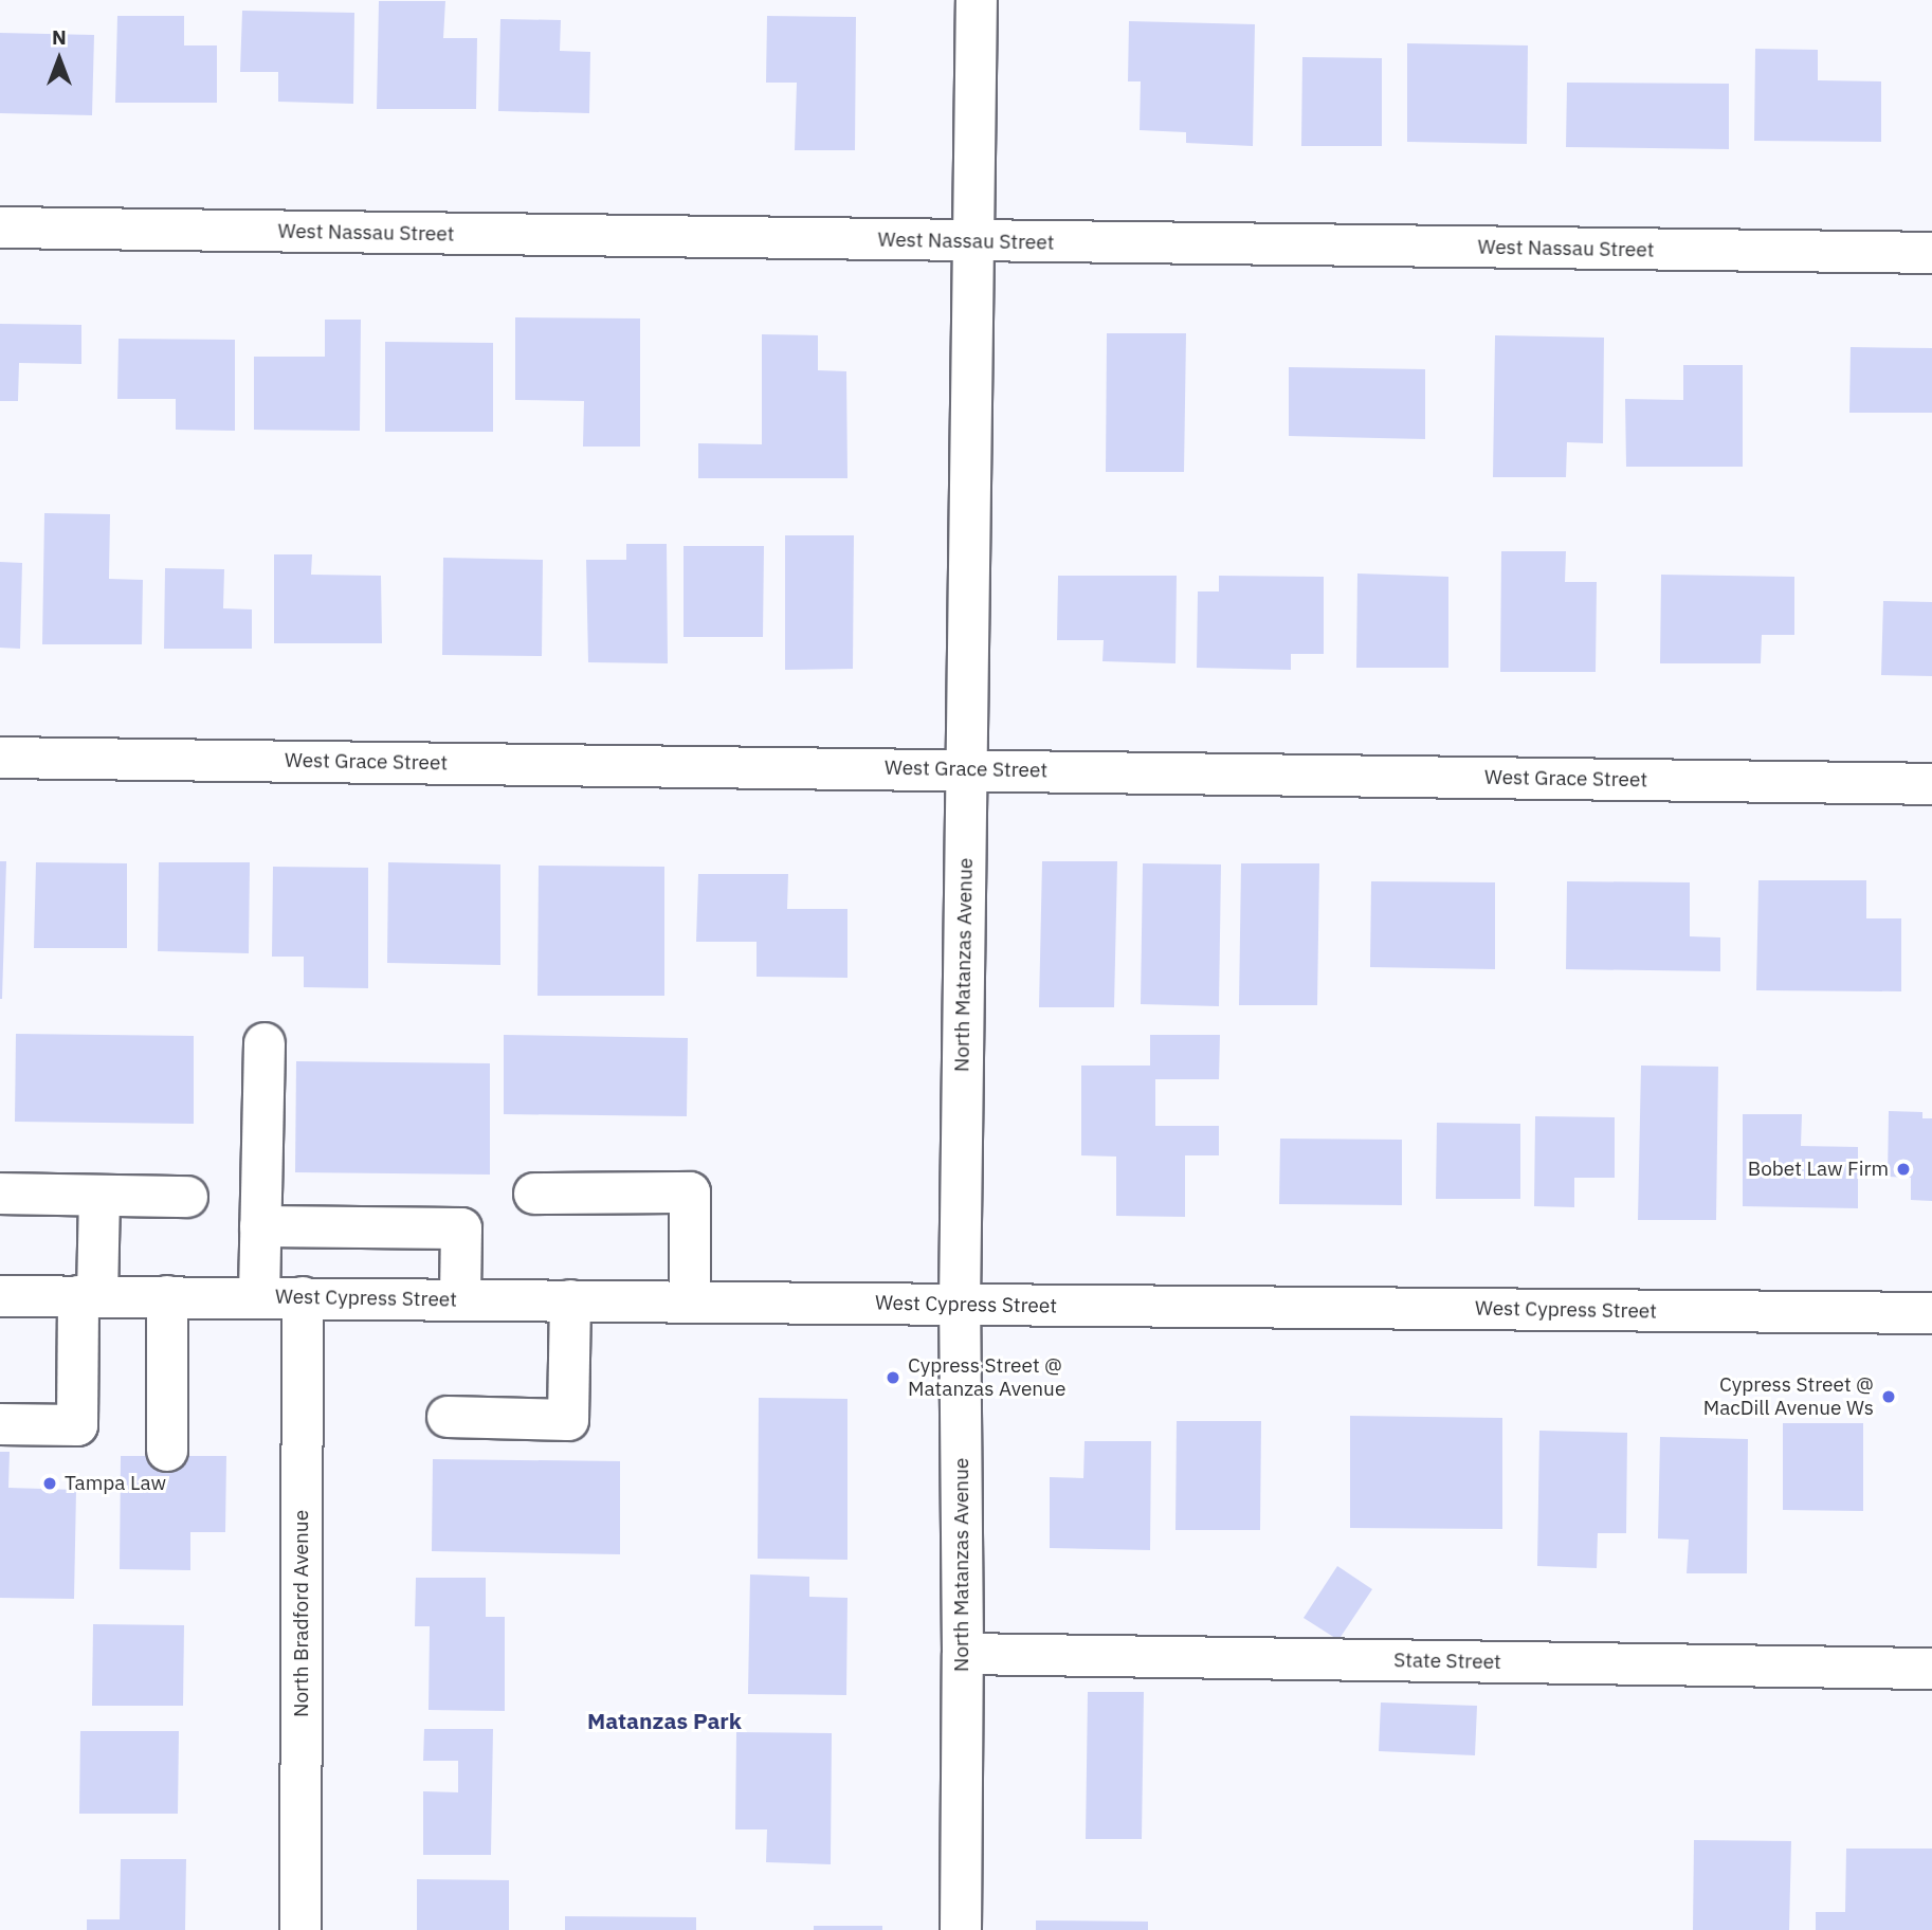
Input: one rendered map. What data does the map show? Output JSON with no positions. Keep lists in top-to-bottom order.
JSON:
{
  "streets": {
    "street": [
      "West Nassau Street",
      "West Grace Street",
      "North Matanzas Avenue",
      "West Cypress Street",
      "North Bradford Avenue",
      "State Street"
    ]
  },
  "crossings": [
    ["West Nassau Street", "North Matanzas Avenue"],
    ["West Grace Street", "North Matanzas Avenue"],
    ["North Matanzas Avenue", "West Cypress Street"],
    ["North Matanzas Avenue", "State Street"],
    ["West Cypress Street", "North Bradford Avenue"]
  ],
  "districts": ["Matanzas Park"],
  "places": [
    "Bobet Law Firm",
    "Cypress Street @ Matanzas Avenue",
    "Cypress Street @ MacDill Avenue Ws",
    "Tampa Law"
  ],
  "north": "top"
}
